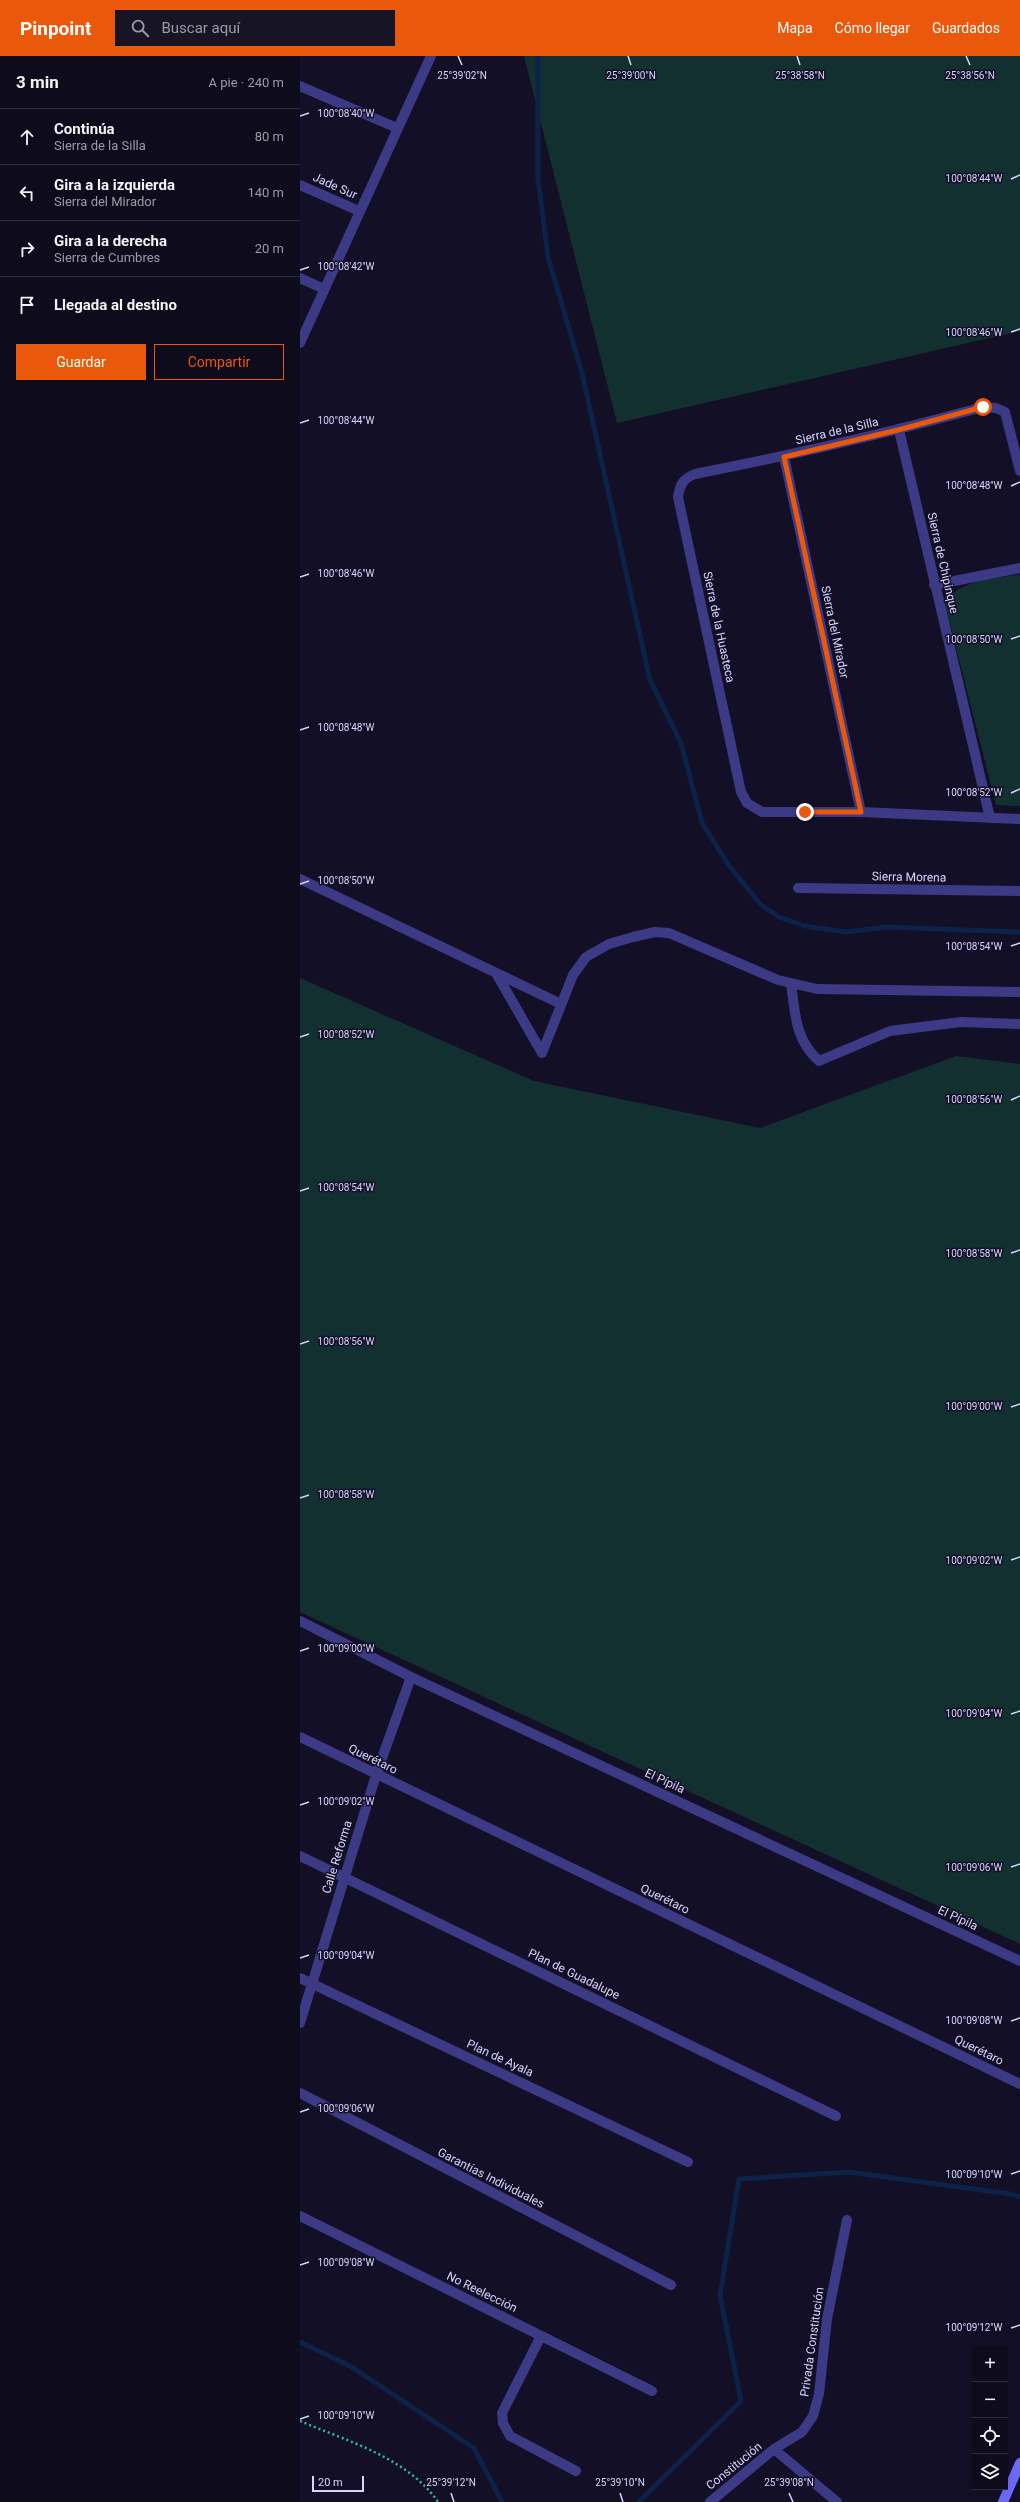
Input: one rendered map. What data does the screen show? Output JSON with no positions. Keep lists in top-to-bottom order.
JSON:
{
  "streets": {
    "street": [
      "Jade Sur",
      "Sierra de la Silla",
      "Sierra de Chipinque",
      "Sierra de la Huasteca",
      "Sierra del Mirador",
      "Sierra Morena",
      "Querétaro",
      "El Pípila",
      "Calle Reforma",
      "Plan de Guadalupe",
      "Plan de Ayala",
      "Garantías Individuales",
      "No Reelección",
      "Privada Constitución",
      "Constitución"
    ]
  },
  "crossings": [
    ["Sierra de la Silla", "Sierra de Chipinque"],
    ["Sierra de la Silla", "Sierra de la Huasteca"],
    ["Sierra de la Silla", "Sierra del Mirador"],
    ["Sierra de la Huasteca", "Sierra del Mirador"],
    ["Querétaro", "Calle Reforma"],
    ["El Pípila", "Calle Reforma"],
    ["Calle Reforma", "Plan de Guadalupe"],
    ["Calle Reforma", "Plan de Ayala"],
    ["Privada Constitución", "Constitución"]
  ],
  "scale_bar": "20 m",
  "page": {
    "header": "Pinpoint",
    "search": "Buscar aquí",
    "nav": ["Mapa", "Cómo llegar", "Guardados"],
    "heading": ["3 min", "A pie · 240 m"],
    "list": [
      ["Continúa", "Sierra de la Silla", "80 m"],
      ["Gira a la izquierda", "Sierra del Mirador", "140 m"],
      ["Gira a la derecha", "Sierra de Cumbres", "20 m"],
      "Llegada al destino"
    ],
    "buttons": ["Guardar", "Compartir"],
    "map_buttons": ["+", "−"],
    "scale": "20 m"
  },
  "coordinates": [
    "25°38'56\"N",
    "25°39'02\"N",
    "25°39'00\"N",
    "25°38'58\"N",
    "100°08'40\"W",
    "100°08'44\"W",
    "100°08'42\"W",
    "100°08'46\"W",
    "100°08'48\"W",
    "100°08'50\"W",
    "100°08'52\"W",
    "100°08'54\"W",
    "100°08'56\"W",
    "100°08'58\"W",
    "100°09'00\"W",
    "100°09'02\"W",
    "100°09'04\"W",
    "100°09'06\"W",
    "100°09'08\"W",
    "100°09'10\"W",
    "100°09'12\"W",
    "25°39'12\"N",
    "25°39'10\"N",
    "25°39'08\"N"
  ]
}
